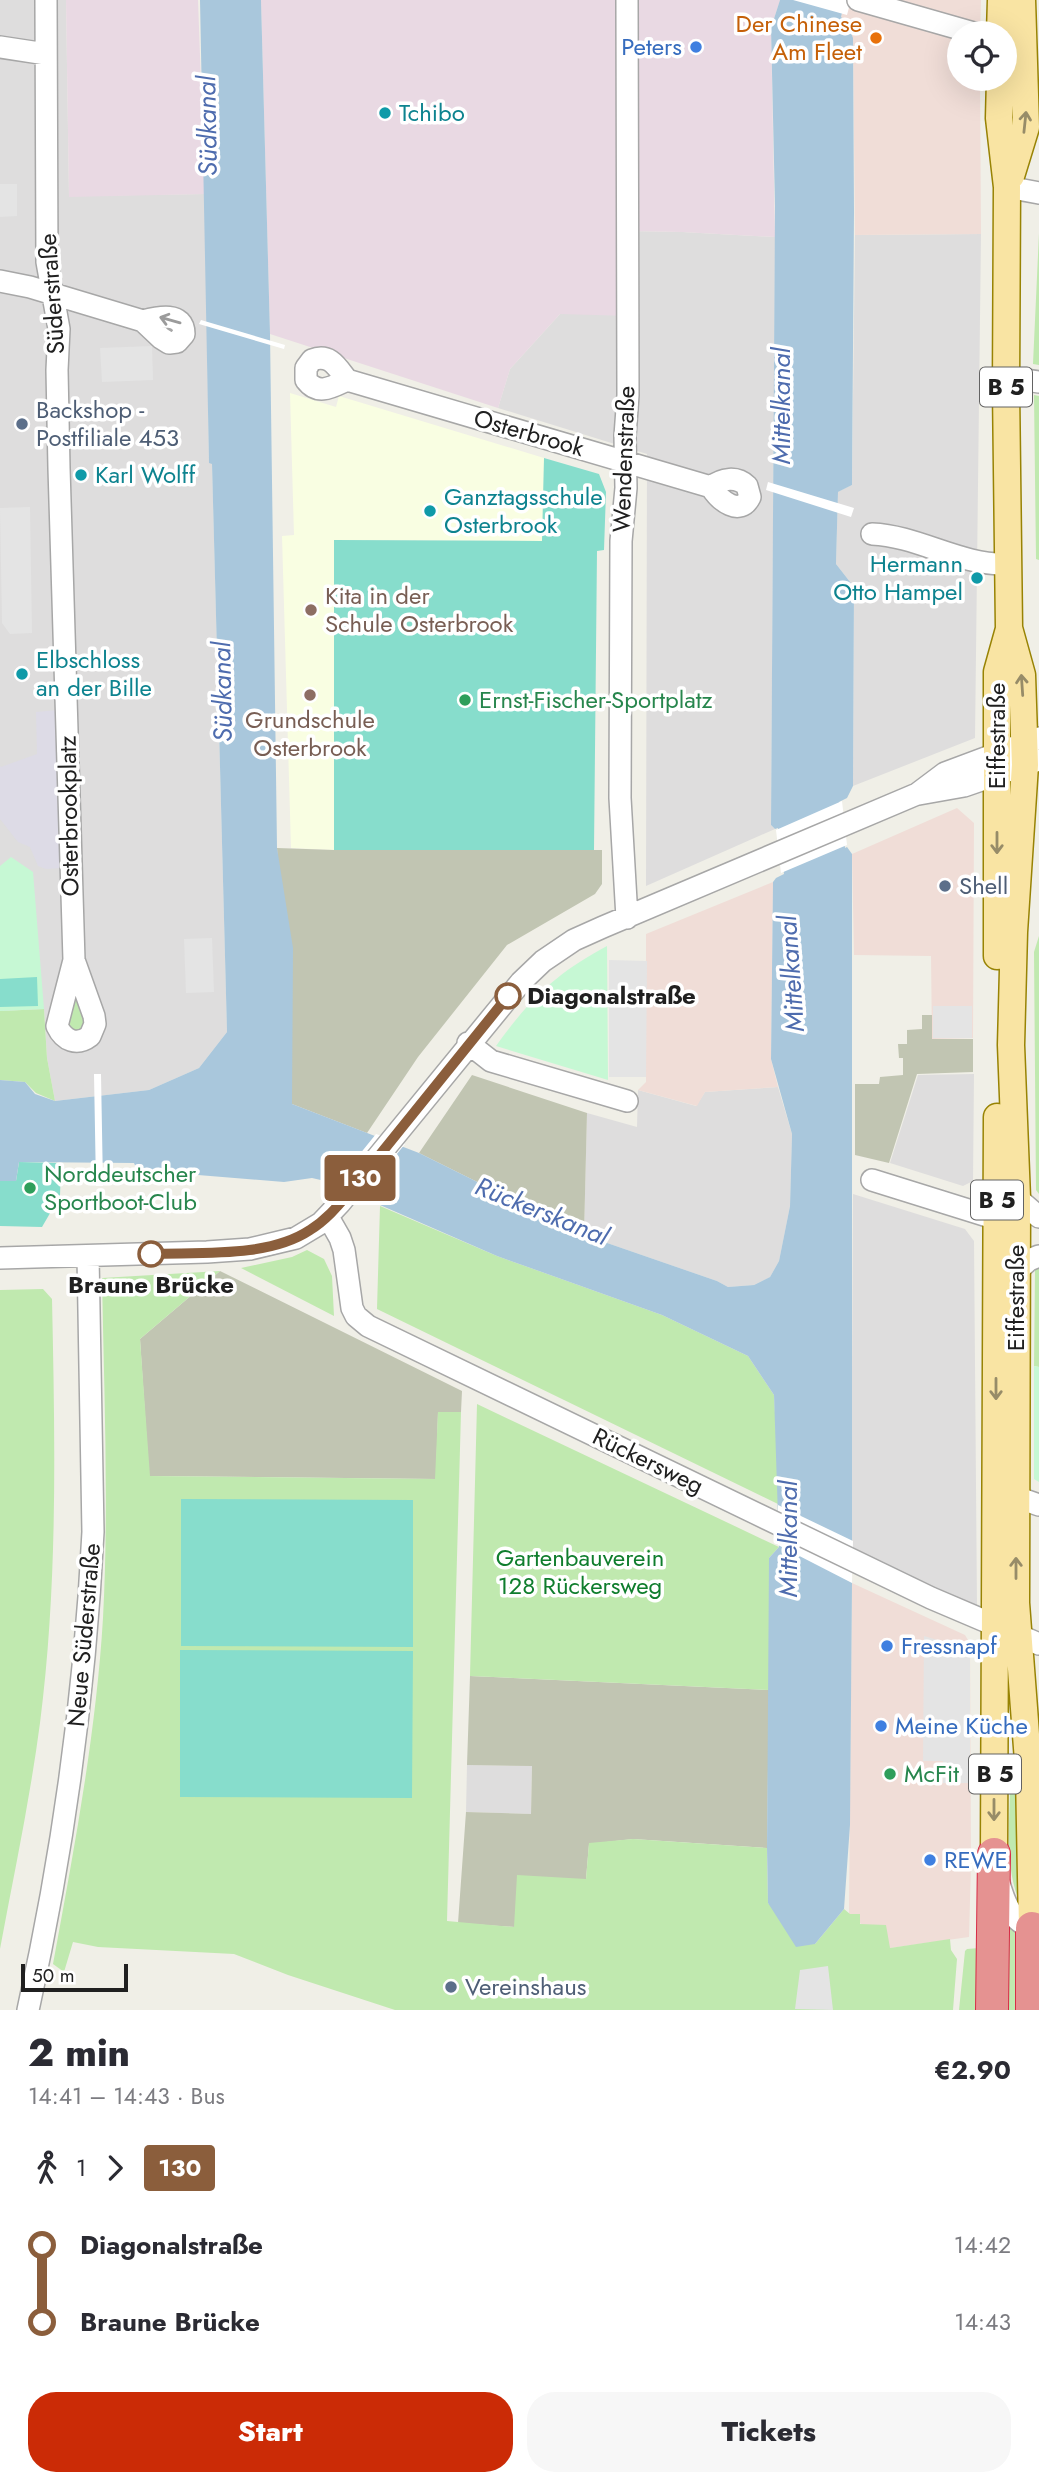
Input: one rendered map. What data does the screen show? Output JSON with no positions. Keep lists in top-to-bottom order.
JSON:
{
  "streets": {
    "highway": ["B 5"],
    "main road": ["Eiffestraße"],
    "street": [
      "Süderstraße",
      "Osterbrook",
      "Wendenstraße",
      "Osterbrookplatz",
      "Rückersweg",
      "Neue Süderstraße"
    ]
  },
  "crossings": [
    ["Süderstraße", "Osterbrookplatz"],
    ["B 5", "Eiffestraße"],
    ["Osterbrook", "Wendenstraße"],
    ["Eiffestraße", "Rückersweg"]
  ],
  "water": ["Südkanal", "Mittelkanal", "Rückerskanal"],
  "parks": ["Gartenbauverein 128 Rückersweg"],
  "places": [
    "Der Chinese Am Fleet",
    "Peters",
    "Tchibo",
    "Backshop - Postfiliale 453",
    "Karl Wolff",
    "Ganztagsschule Osterbrook",
    "Hermann Otto Hampel",
    "Kita in der Schule Osterbrook",
    "Elbschloss an der Bille",
    "Grundschule Osterbrook",
    "Ernst-Fischer-Sportplatz",
    "Shell",
    "Diagonalstraße",
    "Norddeutscher Sportboot-Club",
    "Braune Brücke",
    "Fressnapf",
    "Meine Küche",
    "McFit",
    "REWE",
    "Vereinshaus"
  ],
  "lines": ["bus line 130"],
  "scale_bar": "50 m",
  "page": {
    "on_map": "130",
    "scale": "50 m",
    "heading": ["2 min", "14:41 – 14:43 · Bus", "€2.90"],
    "legs": ["1", "130"],
    "list": [
      {
        "name": "Diagonalstraße",
        "value": "14:42"
      },
      {
        "name": "Braune Brücke",
        "value": "14:43"
      }
    ],
    "buttons": ["Start", "Tickets"]
  }
}
